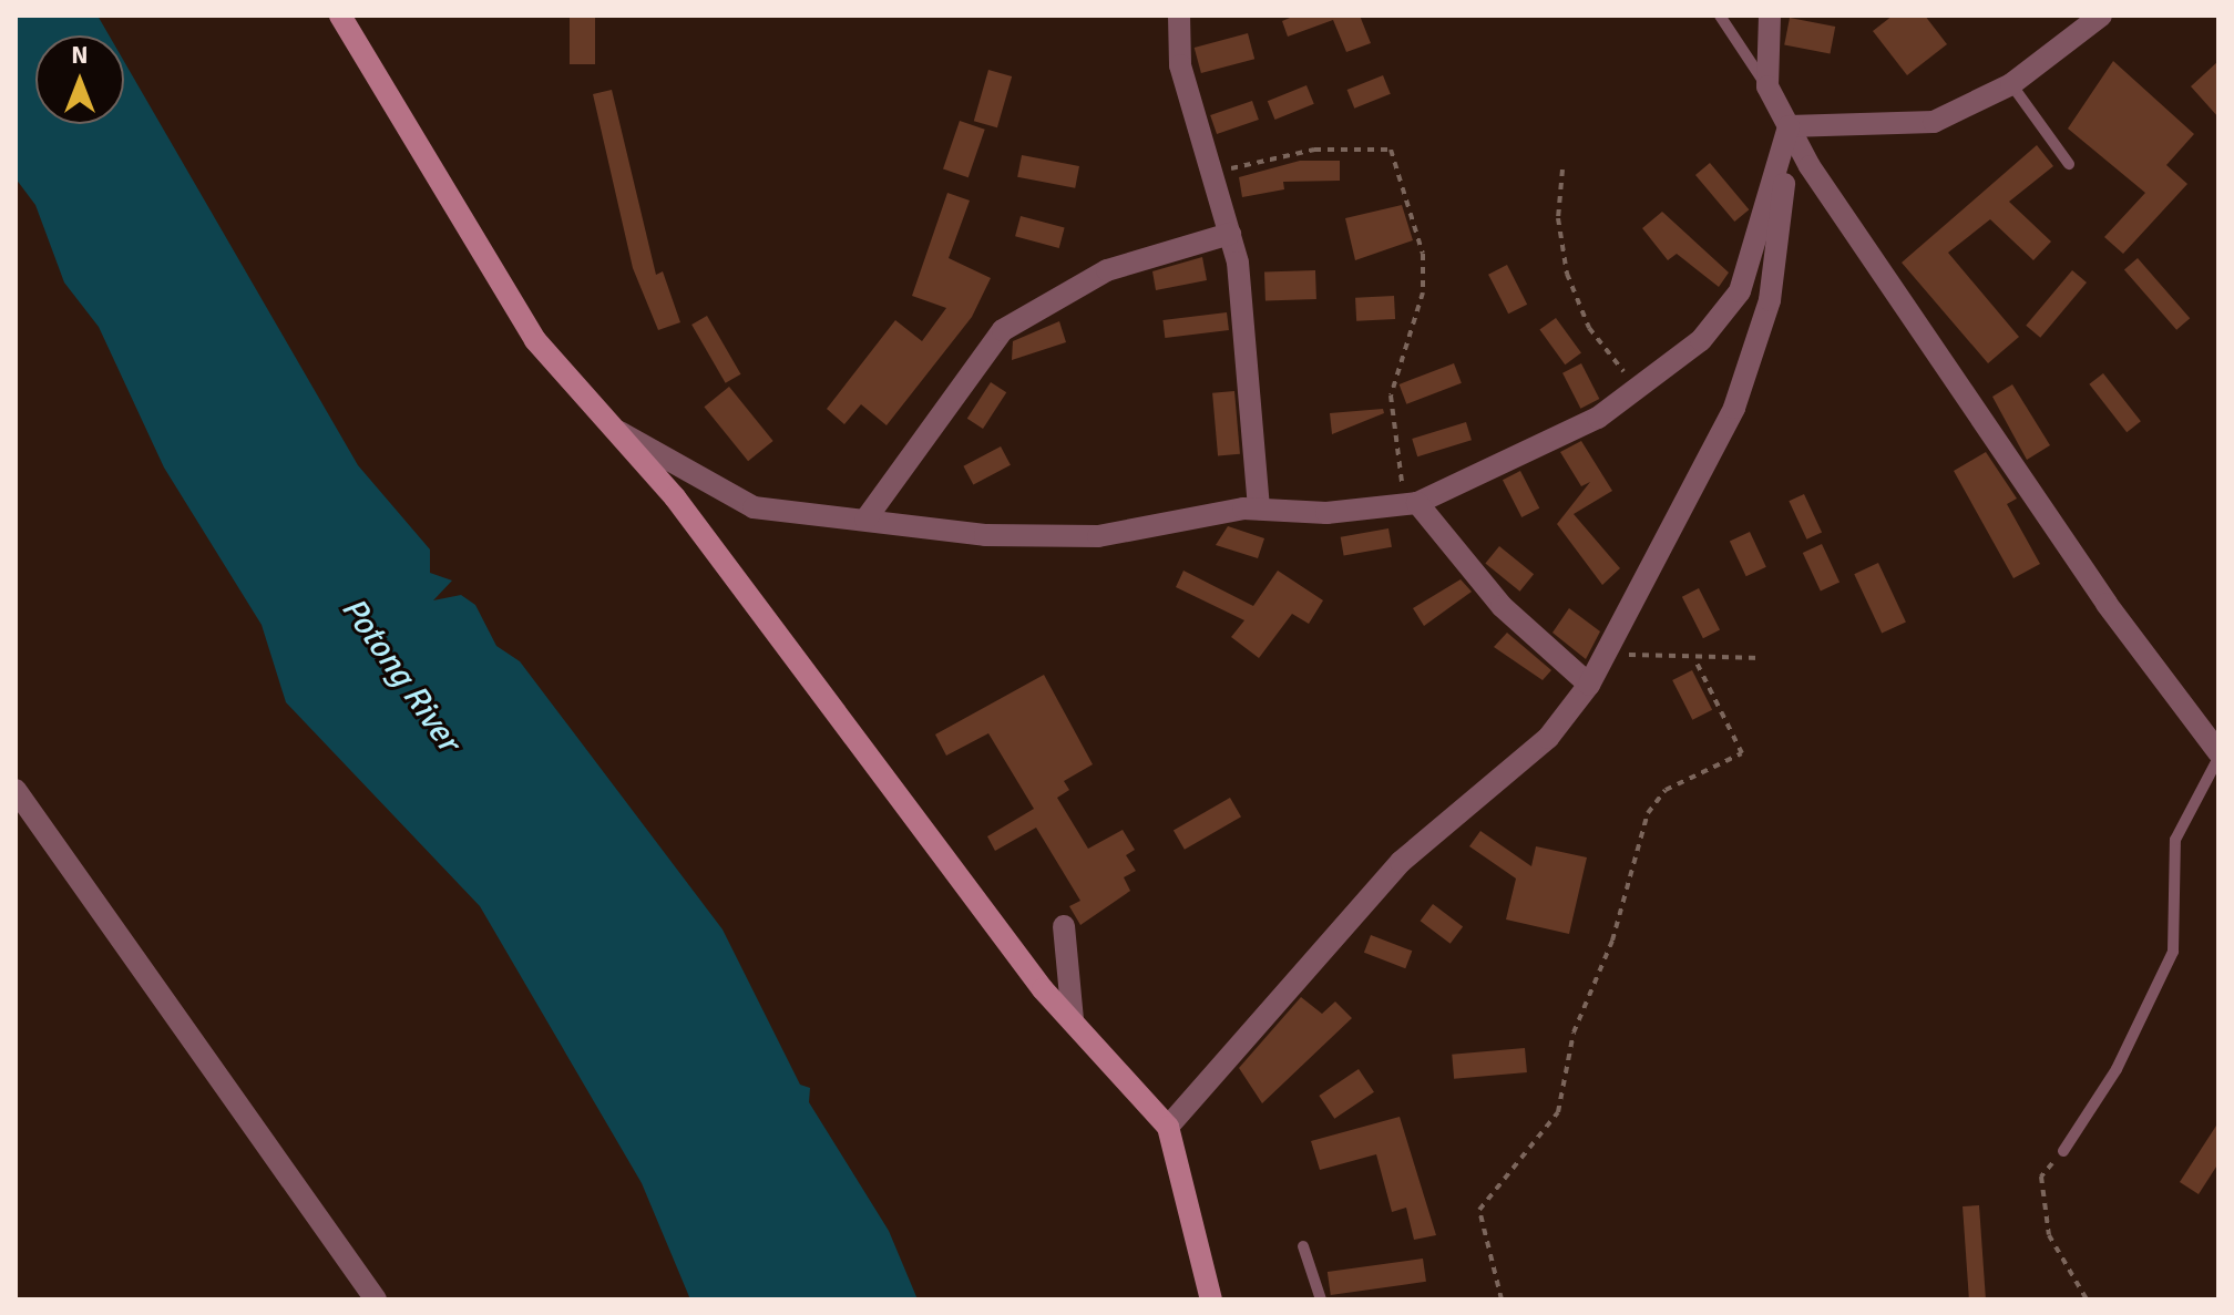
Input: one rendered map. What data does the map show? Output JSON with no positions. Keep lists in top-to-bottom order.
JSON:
{
  "water": ["Potong River"],
  "north": "top"
}
